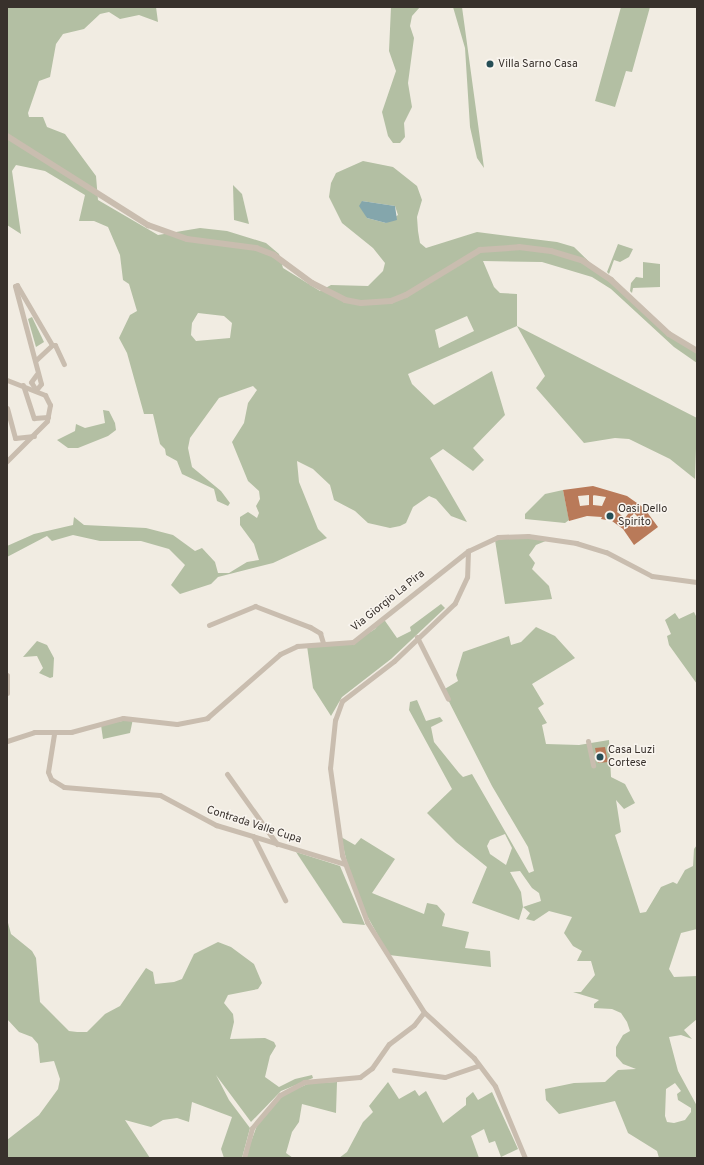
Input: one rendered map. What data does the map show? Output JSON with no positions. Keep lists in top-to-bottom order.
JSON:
{
  "streets": {
    "street": ["Via Giorgio La Pira", "Contrada Valle Cupa"]
  },
  "crossings": [
    ["Via Giorgio La Pira", "Contrada Valle Cupa"]
  ],
  "places": ["Villa Sarno Casa", "Oasi Dello Spirito", "Casa Luzi Cortese"]
}
